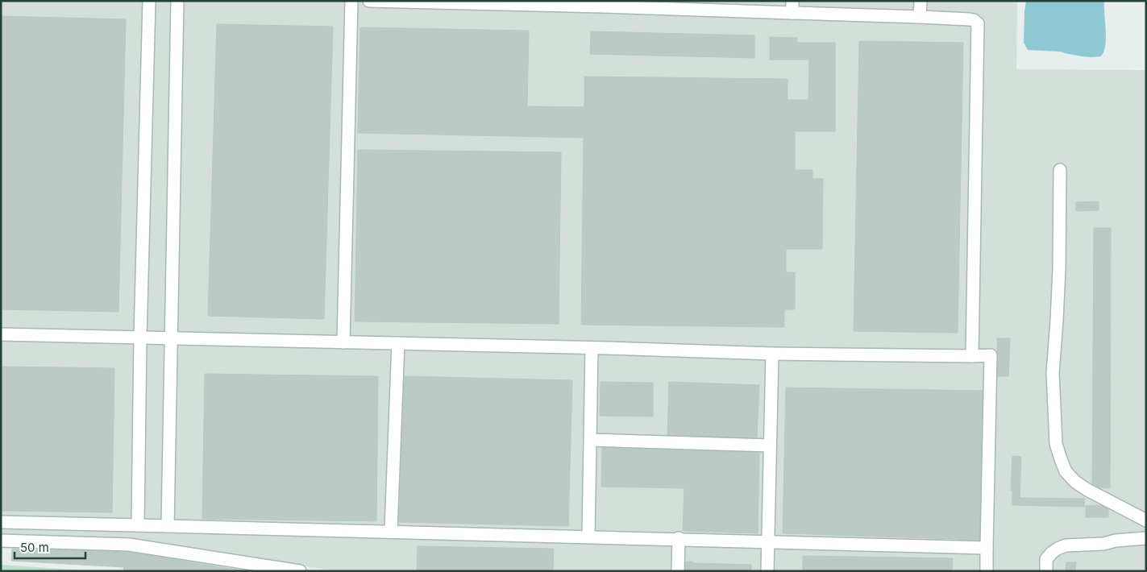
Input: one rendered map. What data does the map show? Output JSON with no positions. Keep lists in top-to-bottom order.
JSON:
{
  "scale_bar": "50 m"
}
